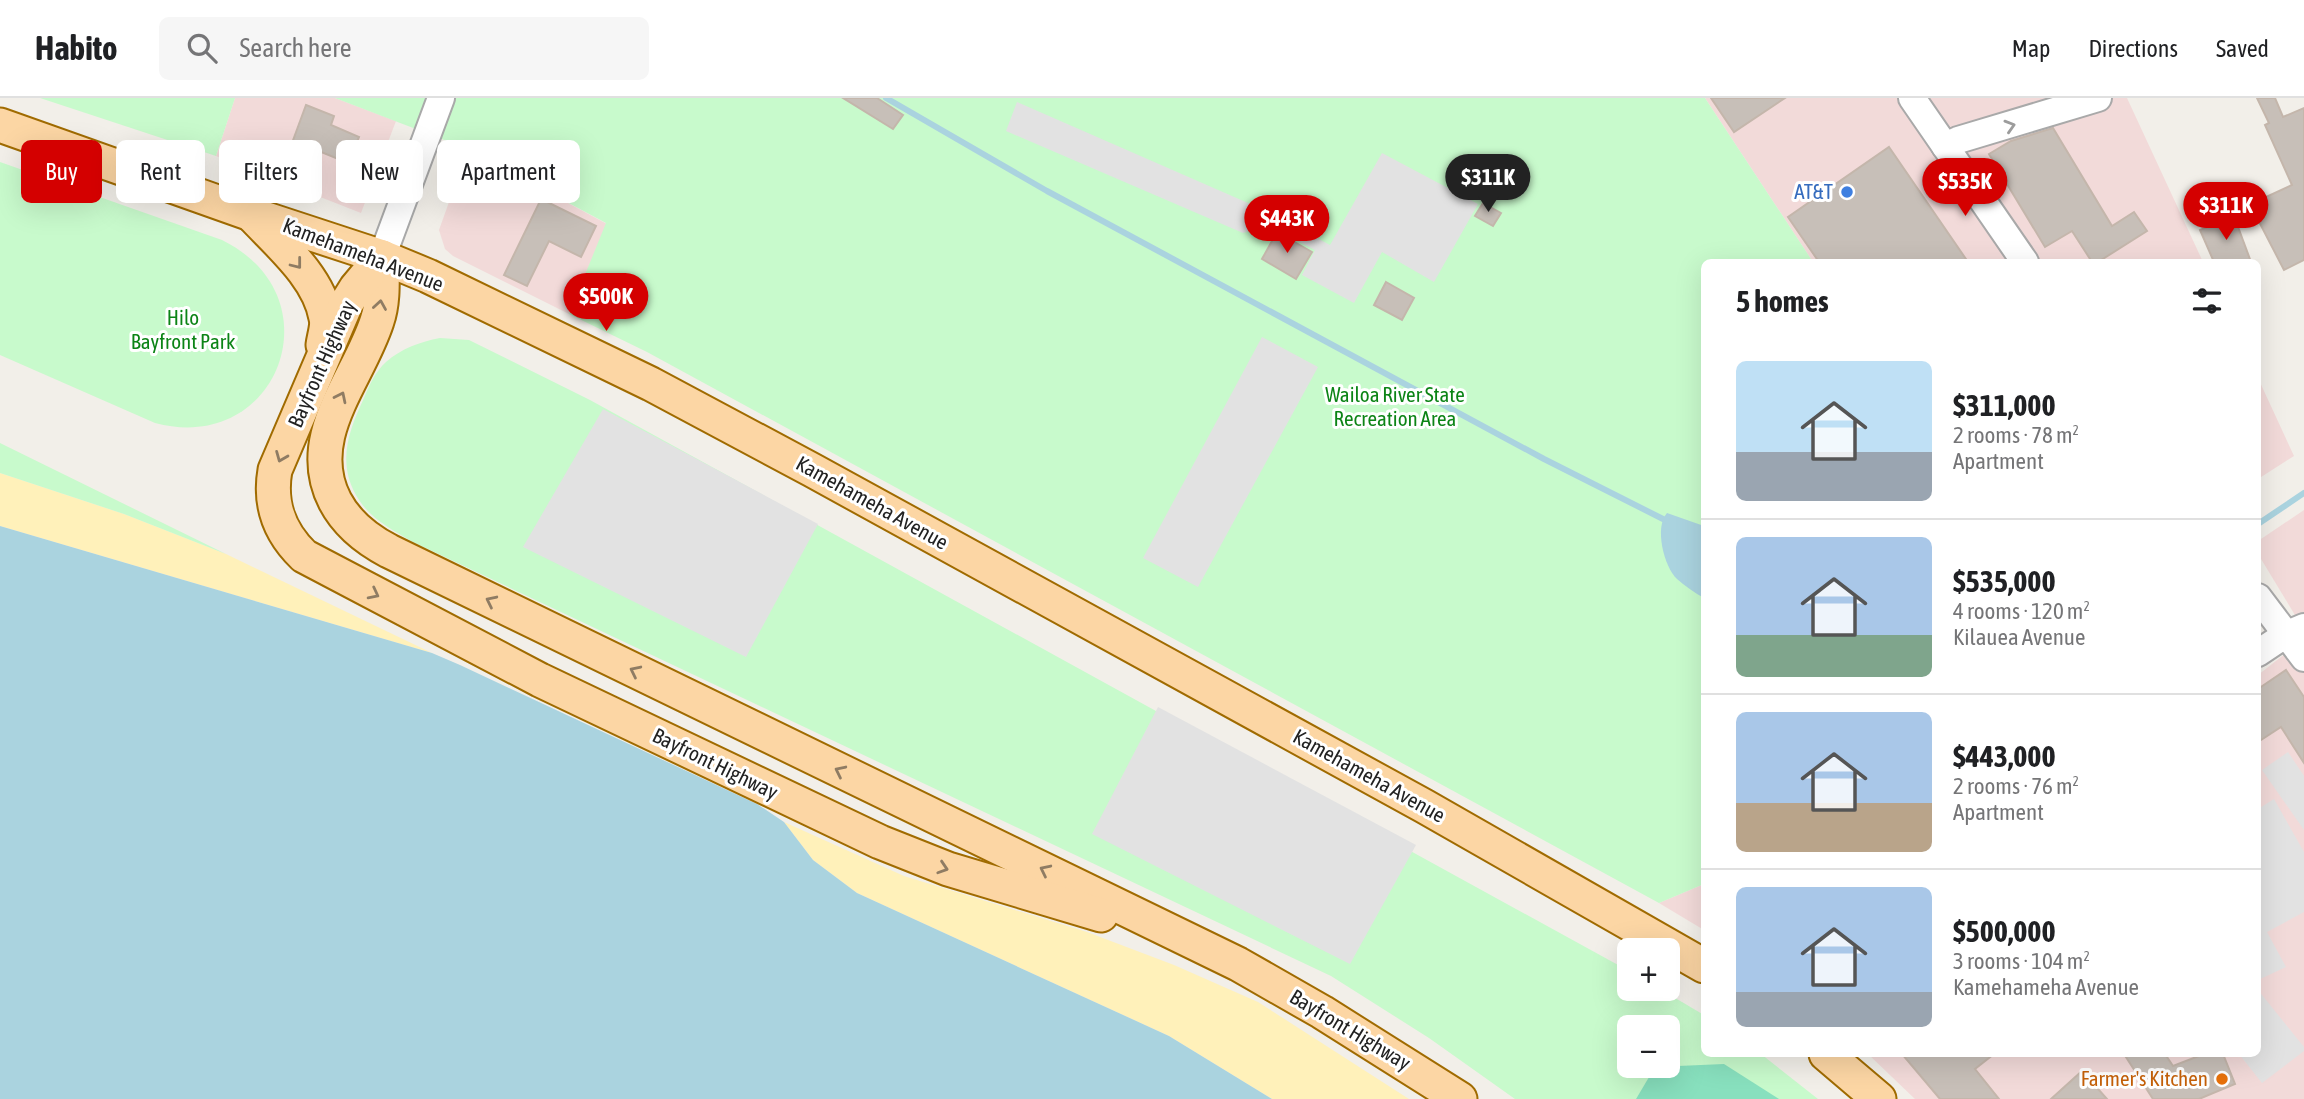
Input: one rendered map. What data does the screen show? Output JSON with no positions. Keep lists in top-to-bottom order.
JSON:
{
  "streets": {
    "main road": ["Kamehameha Avenue", "Bayfront Highway"]
  },
  "crossings": [
    ["Kamehameha Avenue", "Bayfront Highway"]
  ],
  "parks": ["Hilo Bayfront Park", "Wailoa River State Recreation Area"],
  "places": ["AT&T", "Farmer's Kitchen"],
  "page": {
    "header": "Habito",
    "search": "Search here",
    "nav": ["Map", "Directions", "Saved"],
    "chip": [
      "Buy",
      "Rent",
      "Filters",
      "New",
      "Apartment"
    ],
    "price": [
      "$311K",
      "$535K",
      "$311K",
      "$443K",
      "$500K"
    ],
    "heading": "5 homes",
    "list": [
      {
        "name": "$311,000",
        "note": "2 rooms · 78 m² · Apartment"
      },
      {
        "name": "$535,000",
        "note": "4 rooms · 120 m² · Kilauea Avenue"
      },
      {
        "name": "$443,000",
        "note": "2 rooms · 76 m² · Apartment"
      },
      {
        "name": "$500,000",
        "note": "3 rooms · 104 m² · Kamehameha Avenue"
      }
    ],
    "map_buttons": ["+", "−"]
  }
}
